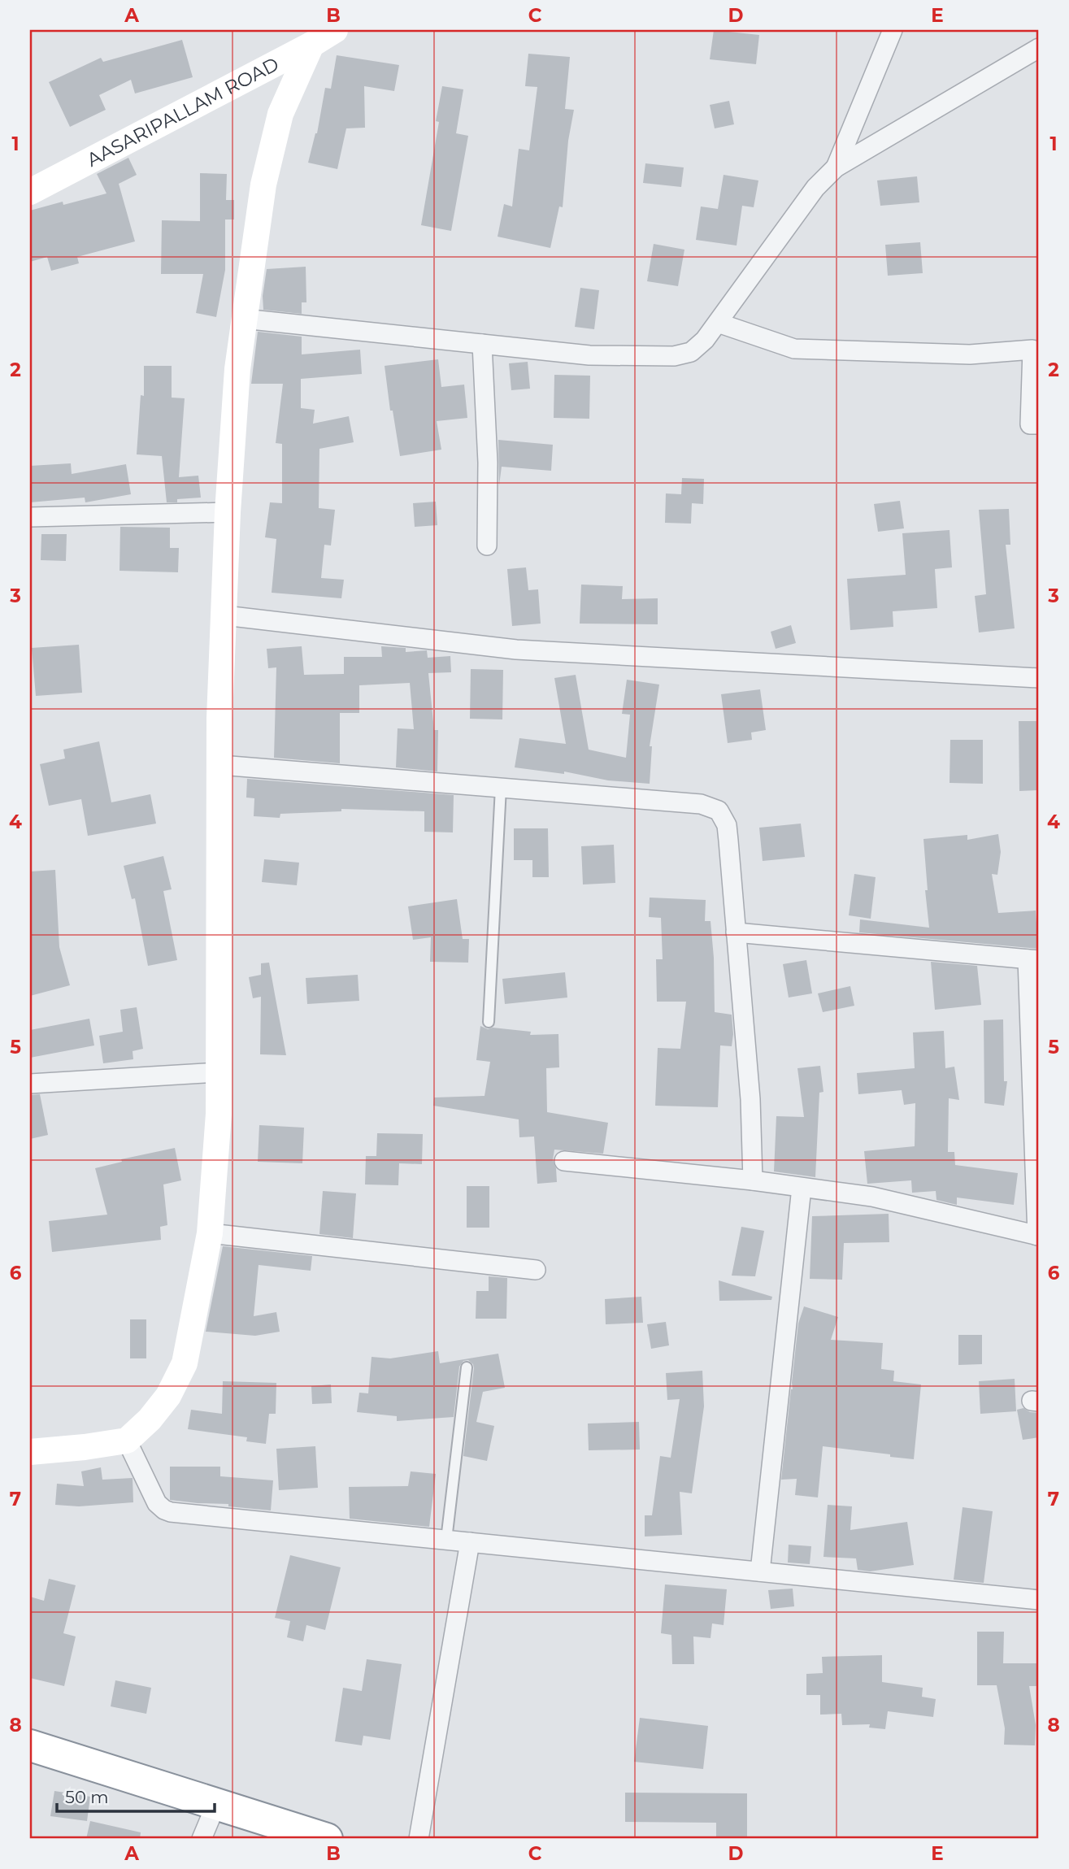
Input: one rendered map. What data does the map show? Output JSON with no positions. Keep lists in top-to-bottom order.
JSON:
{
  "streets": {
    "street": ["AASARIPALLAM ROAD"]
  },
  "scale_bar": "50 m",
  "grid": {
    "columns": [
      "A",
      "B",
      "C",
      "D",
      "E"
    ],
    "rows": [
      "1",
      "2",
      "3",
      "4",
      "5",
      "6",
      "7",
      "8"
    ]
  }
}
